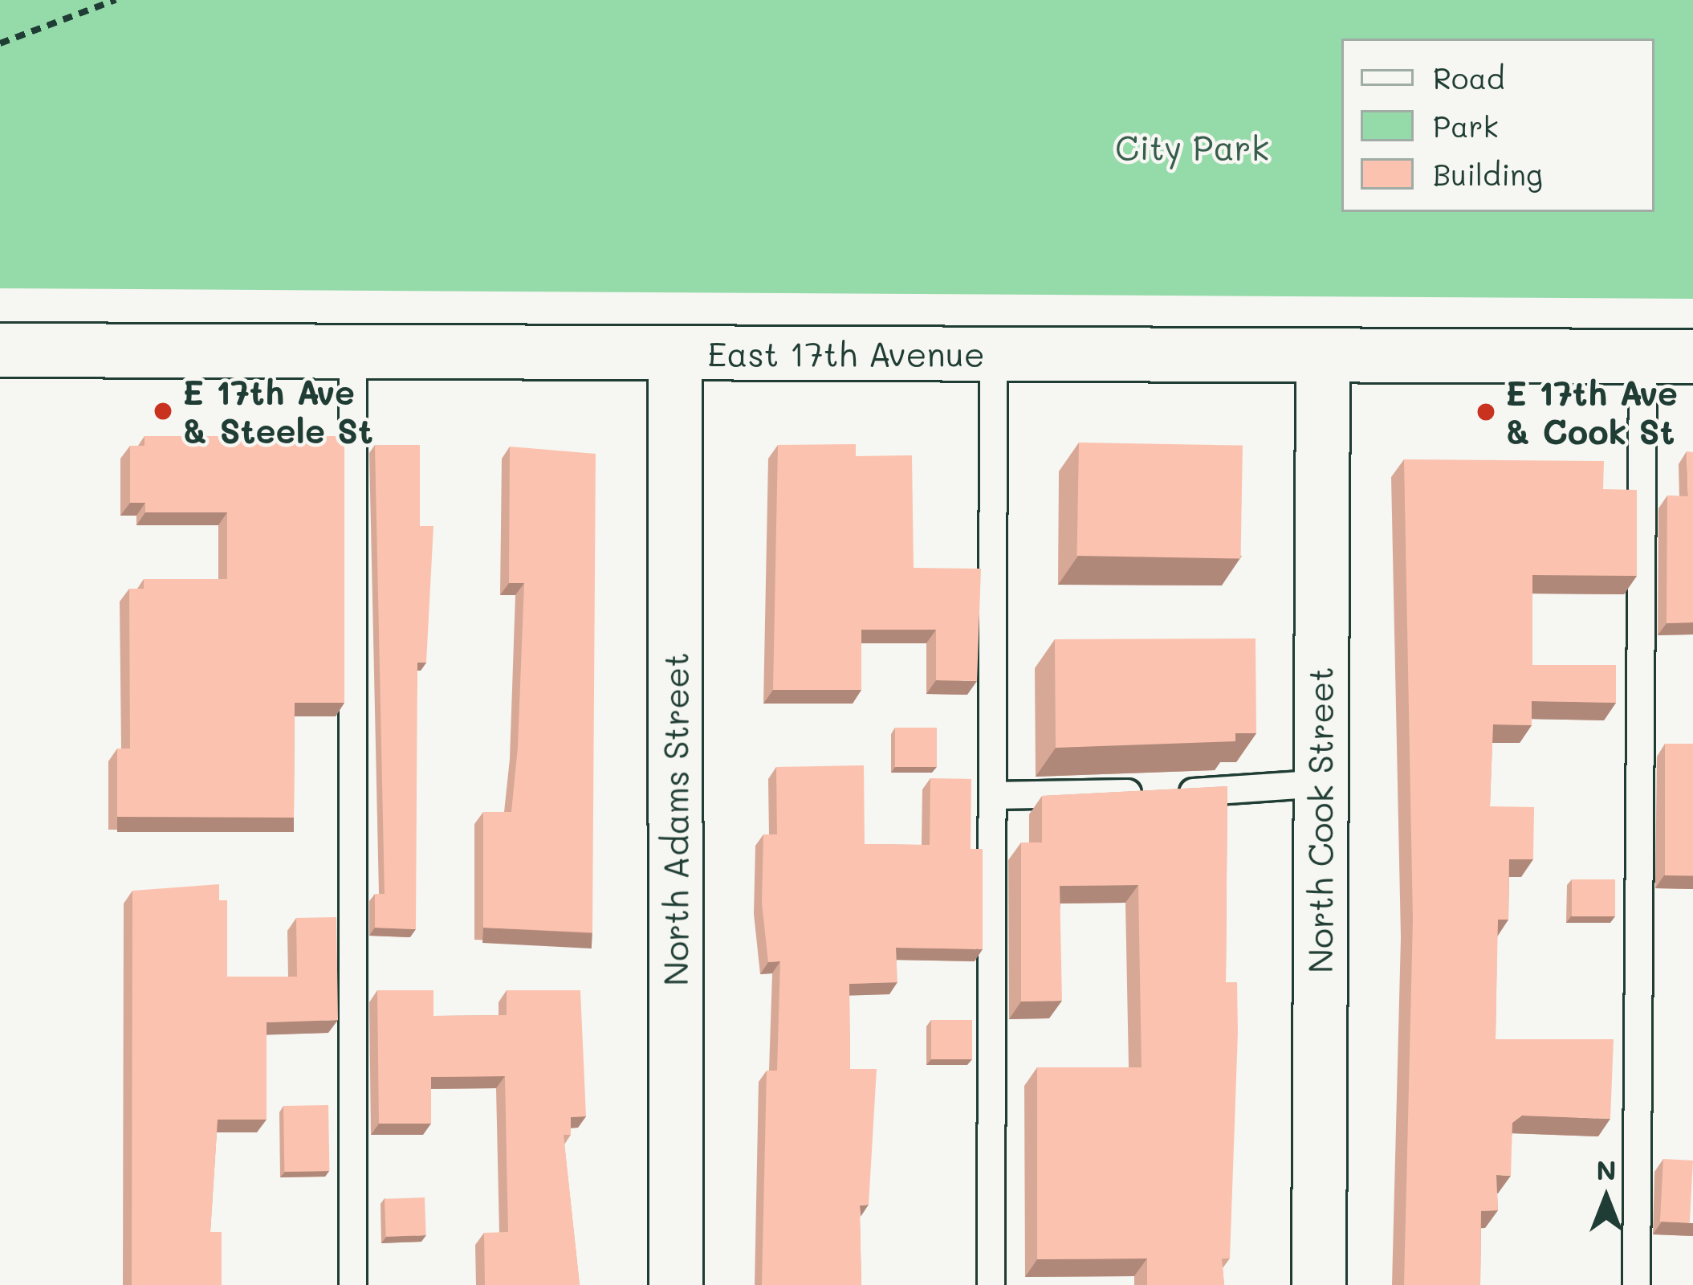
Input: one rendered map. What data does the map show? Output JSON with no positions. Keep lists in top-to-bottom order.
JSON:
{
  "streets": {
    "street": ["East 17th Avenue", "North Adams Street", "North Cook Street"]
  },
  "crossings": [
    ["East 17th Avenue", "North Adams Street"],
    ["East 17th Avenue", "North Cook Street"]
  ],
  "parks": ["City Park"],
  "places": ["E 17th Ave & Steele St", "E 17th Ave & Cook St"],
  "legend": ["Road", "Park", "Building"],
  "north": "top"
}
